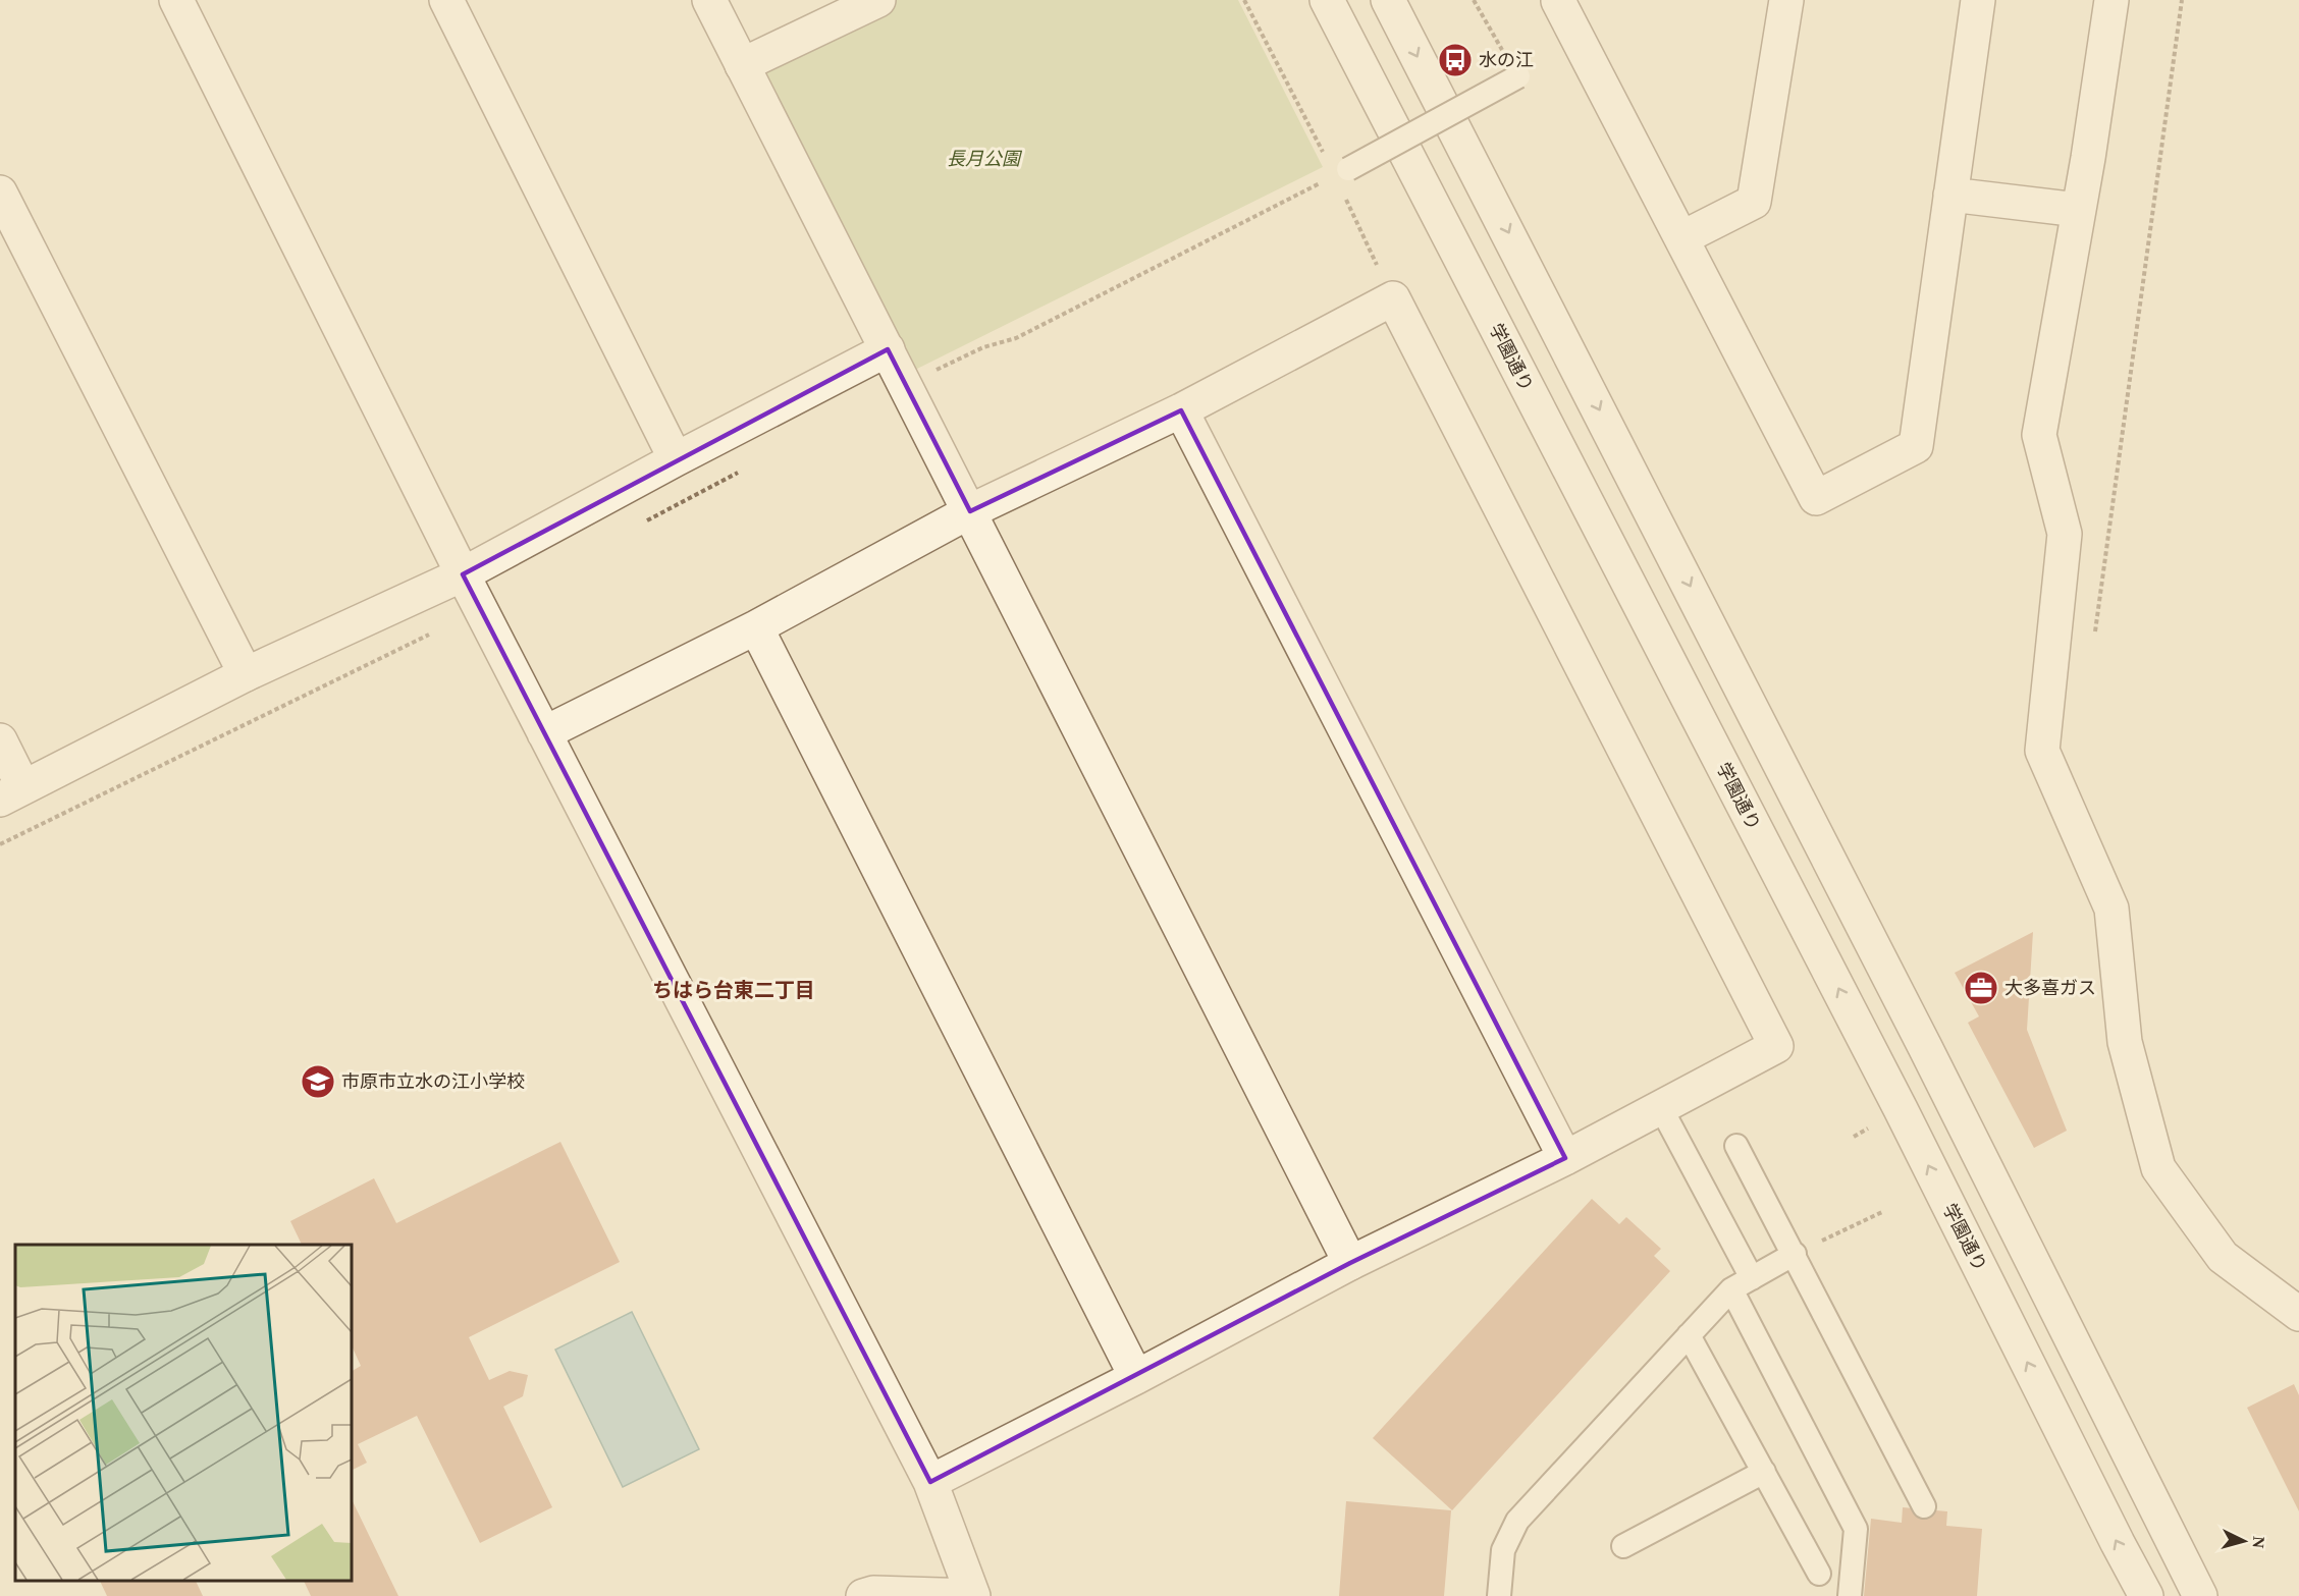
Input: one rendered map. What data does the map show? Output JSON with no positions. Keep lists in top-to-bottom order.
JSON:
{
  "streets": {
    "street": ["学園通り"]
  },
  "districts": ["ちはら台東二丁目"],
  "parks": ["長月公園"],
  "places": {
    "bus stop": ["水の江"],
    "office": ["大多喜ガス"],
    "school or university": ["市原市立水の江小学校"]
  },
  "north": "right"
}
